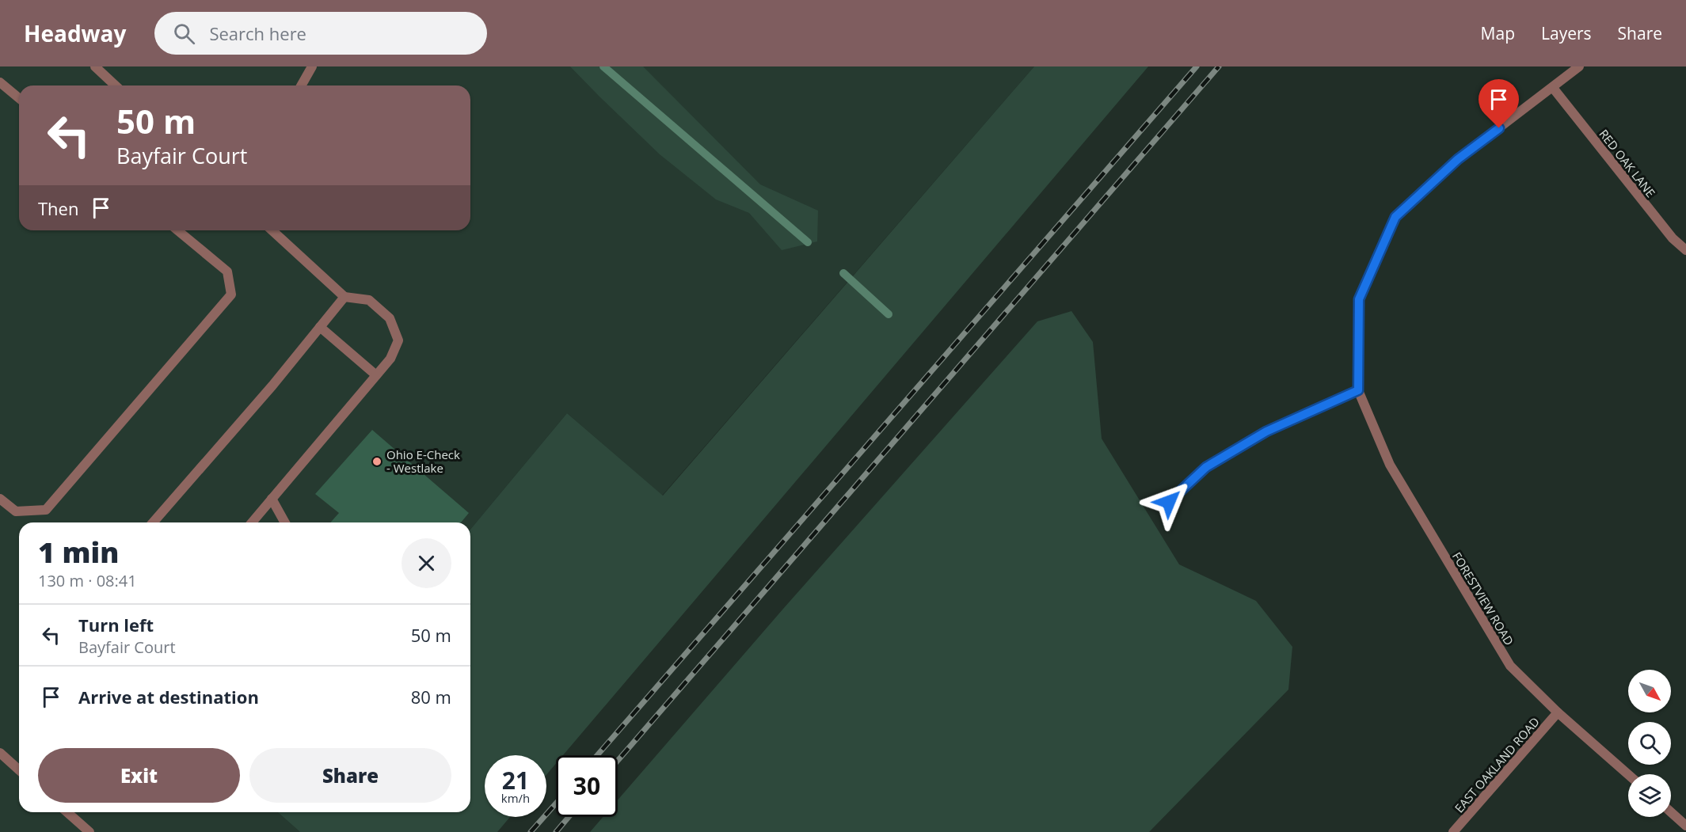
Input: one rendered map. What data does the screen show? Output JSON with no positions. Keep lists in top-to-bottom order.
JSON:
{
  "streets": {
    "street": ["RED OAK LANE", "FORESTVIEW ROAD", "EAST OAKLAND ROAD"]
  },
  "crossings": [
    ["FORESTVIEW ROAD", "EAST OAKLAND ROAD"]
  ],
  "places": ["Ohio E-Check - Westlake"],
  "north": "bottom right",
  "page": {
    "header": "Headway",
    "search": "Search here",
    "nav": ["Map", "Layers", "Share"],
    "turn": ["50 m", "Bayfair Court"],
    "then": "Then",
    "heading": ["1 min", "130 m · 08:41"],
    "list": [
      {
        "name": "Turn left",
        "note": "Bayfair Court",
        "value": "50 m"
      },
      {
        "name": "Arrive at destination",
        "value": "80 m"
      }
    ],
    "buttons": ["Exit", "Share"],
    "speed": "21 km/h",
    "limit": "30"
  }
}
